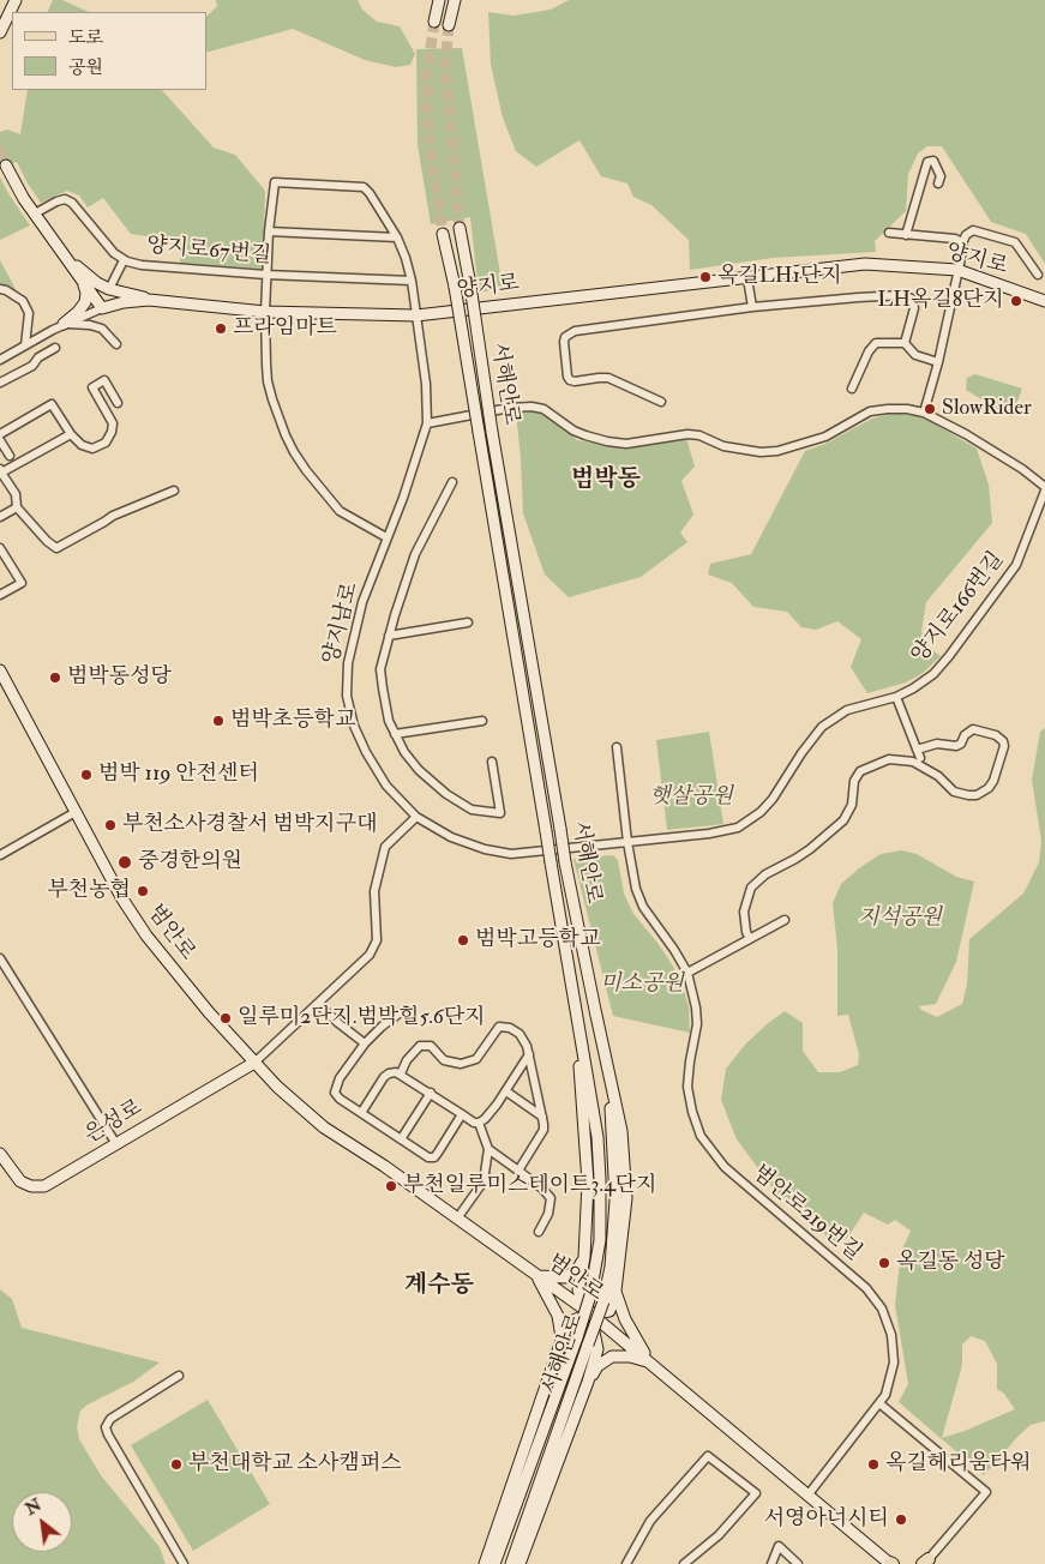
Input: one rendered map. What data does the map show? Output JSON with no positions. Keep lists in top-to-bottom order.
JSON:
{
  "streets": {
    "main road": [
      "양지로",
      "서해안로",
      "범안로",
      "은성로"
    ],
    "street": [
      "양지로67번길",
      "양지로166번길",
      "양지남로",
      "범안로219번길"
    ]
  },
  "crossings": [
    ["양지로67번길", "양지남로"],
    ["양지로", "양지남로"],
    ["양지로166번길", "양지남로"],
    ["양지로166번길", "범안로219번길"],
    ["양지남로", "범안로219번길"],
    ["범안로", "은성로"],
    ["범안로", "범안로219번길"]
  ],
  "districts": ["범박동", "계수동"],
  "parks": ["햇살공원", "지석공원", "미소공원"],
  "places": [
    "옥길LH1단지",
    "LH옥길8단지",
    "프라임마트",
    "SlowRider",
    "범박동성당",
    "범박초등학교",
    "범박 119 안전센터",
    "부천소사경찰서 범박지구대",
    "중경한의원",
    "부천농협",
    "범박고등학교",
    "일루미2단지.범박힐5.6단지",
    "부천일루미스테이트3.4단지",
    "옥길동 성당",
    "부천대학교 소사캠퍼스",
    "옥길헤리움타워",
    "서영아너시티"
  ],
  "legend": ["도로", "공원"],
  "north": "top left"
}
